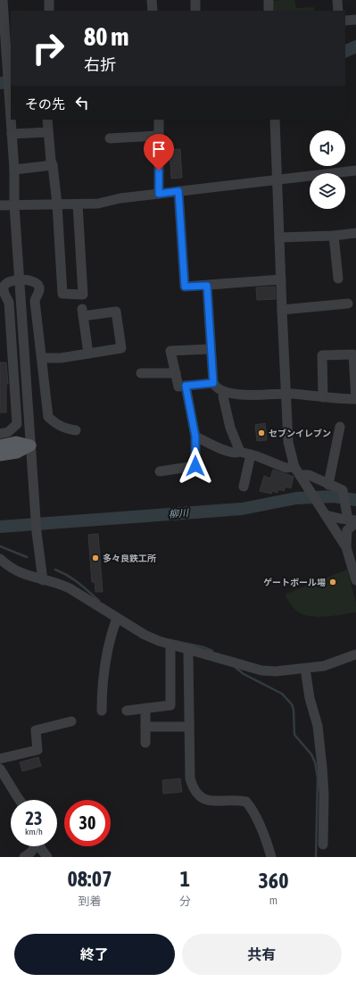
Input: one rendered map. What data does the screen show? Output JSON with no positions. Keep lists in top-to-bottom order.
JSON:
{
  "water": ["柳川"],
  "places": ["セブンイレブン", "多々良鉄工所", "ゲートボール場"],
  "page": {
    "turn": ["80 m", "右折"],
    "then": "その先",
    "speed": "23 km/h",
    "limit": "30",
    "eta": [
      "08:07",
      "到着",
      "1",
      "分",
      "360",
      "m"
    ],
    "buttons": ["終了", "共有"]
  }
}
